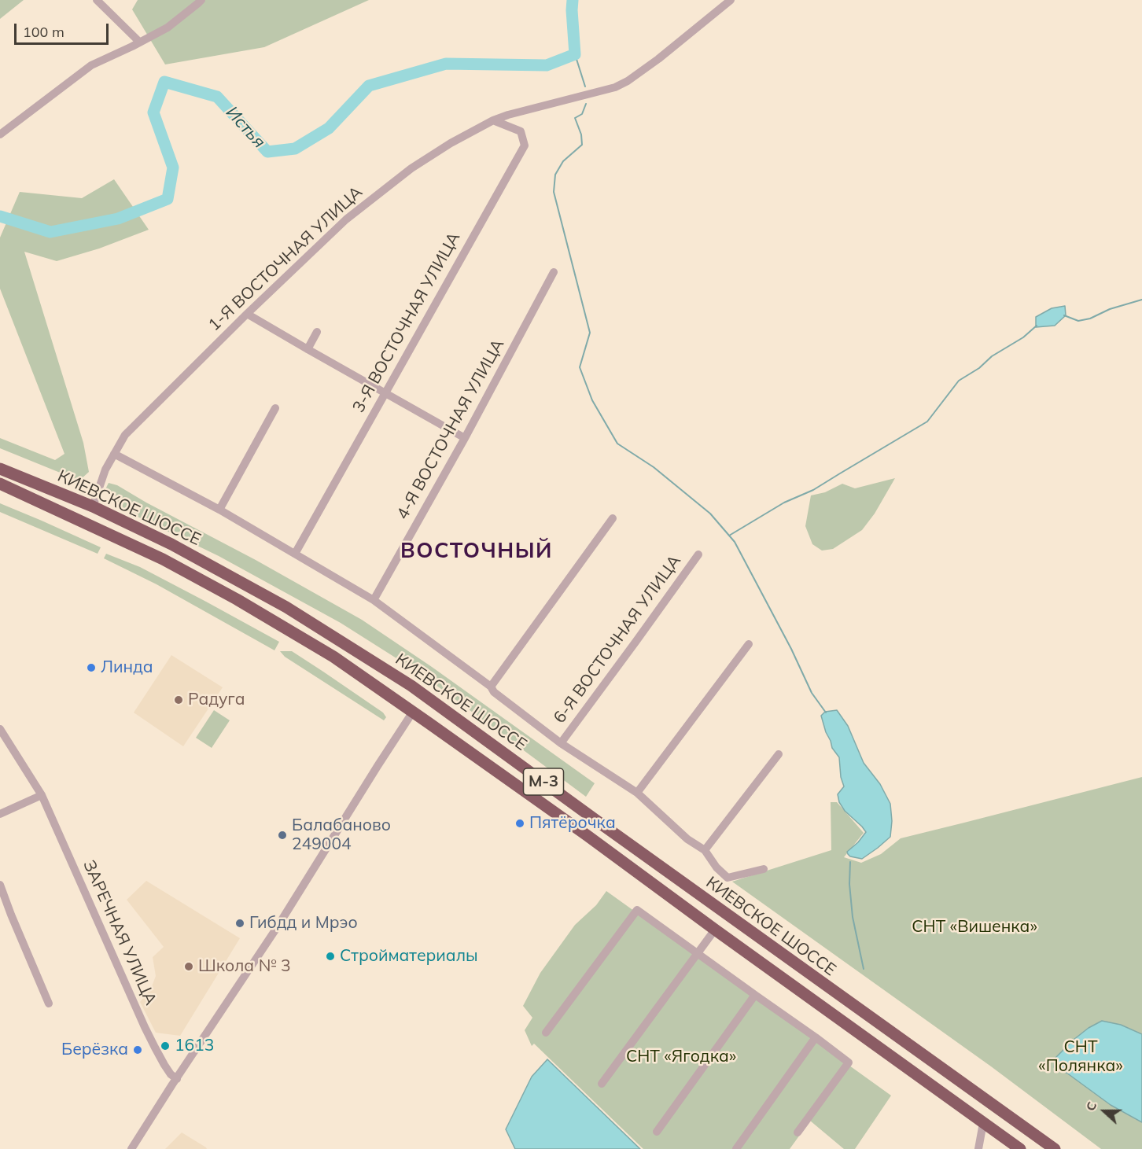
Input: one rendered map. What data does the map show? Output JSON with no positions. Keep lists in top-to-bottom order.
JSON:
{
  "streets": {
    "highway": ["КИЕВСКОЕ ШОССЕ", "М-3"],
    "street": [
      "1-Я ВОСТОЧНАЯ УЛИЦА",
      "3-Я ВОСТОЧНАЯ УЛИЦА",
      "4-Я ВОСТОЧНАЯ УЛИЦА",
      "6-Я ВОСТОЧНАЯ УЛИЦА",
      "ЗАРЕЧНАЯ УЛИЦА"
    ]
  },
  "crossings": [
    ["1-Я ВОСТОЧНАЯ УЛИЦА", "3-Я ВОСТОЧНАЯ УЛИЦА"],
    ["1-Я ВОСТОЧНАЯ УЛИЦА", "КИЕВСКОЕ ШОССЕ"]
  ],
  "districts": ["ВОСТОЧНЫЙ"],
  "water": ["Истья"],
  "parks": ["СНТ «Вишенка»", "СНТ «Полянка»", "СНТ «Ягодка»"],
  "places": [
    "Линда",
    "Радуга",
    "Пятёрочка",
    "Балабаново 249004",
    "Гибдд и Мрэо",
    "Стройматериалы",
    "Школа № 3",
    "1613",
    "Берёзка"
  ],
  "scale_bar": "100 m",
  "north": "left"
}
